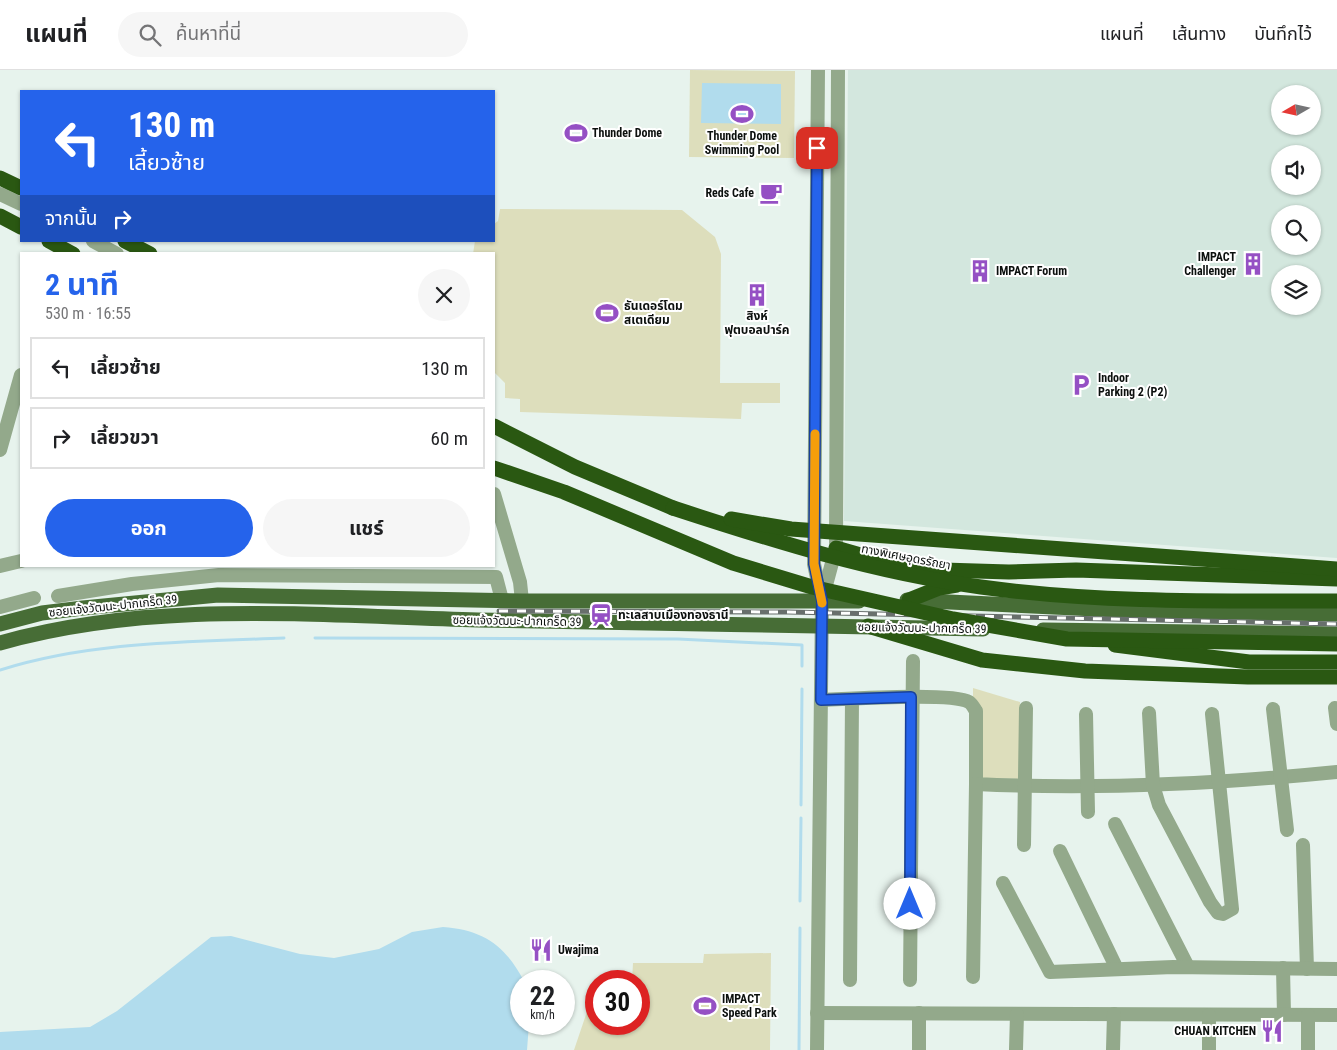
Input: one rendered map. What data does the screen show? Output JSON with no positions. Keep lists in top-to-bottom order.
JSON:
{
  "streets": {
    "highway": ["ทางพิเศษอุดรรัถยา"],
    "main road": ["ซอยแจ้งวัฒนะ-ปากเกร็ด 39"]
  },
  "places": {
    "sports": [
      "Thunder Dome Swimming Pool",
      "Thunder Dome",
      "ธันเดอร์โดม สเตเดียม",
      "IMPACT Speed Park"
    ],
    "cafe": ["Reds Cafe"],
    "building": ["IMPACT Challenger", "IMPACT Forum", "สิงห์ ฟุตบอลปาร์ค"],
    "parking": ["Indoor Parking 2 (P2)"],
    "station": ["ทะเลสาบเมืองทองธานี"],
    "restaurant": ["Uwajima", "CHUAN KITCHEN"]
  },
  "north": "left",
  "page": {
    "header": "แผนที่",
    "search": "ค้นหาที่นี่",
    "nav": ["แผนที่", "เส้นทาง", "บันทึกไว้"],
    "turn": ["130 m", "เลี้ยวซ้าย"],
    "then": "จากนั้น",
    "heading": ["2 นาที", "530 m · 16:55"],
    "list": [
      {
        "name": "เลี้ยวซ้าย",
        "value": "130 m"
      },
      {
        "name": "เลี้ยวขวา",
        "value": "60 m"
      }
    ],
    "buttons": ["ออก", "แชร์"],
    "speed": "22 km/h",
    "limit": "30"
  }
}
